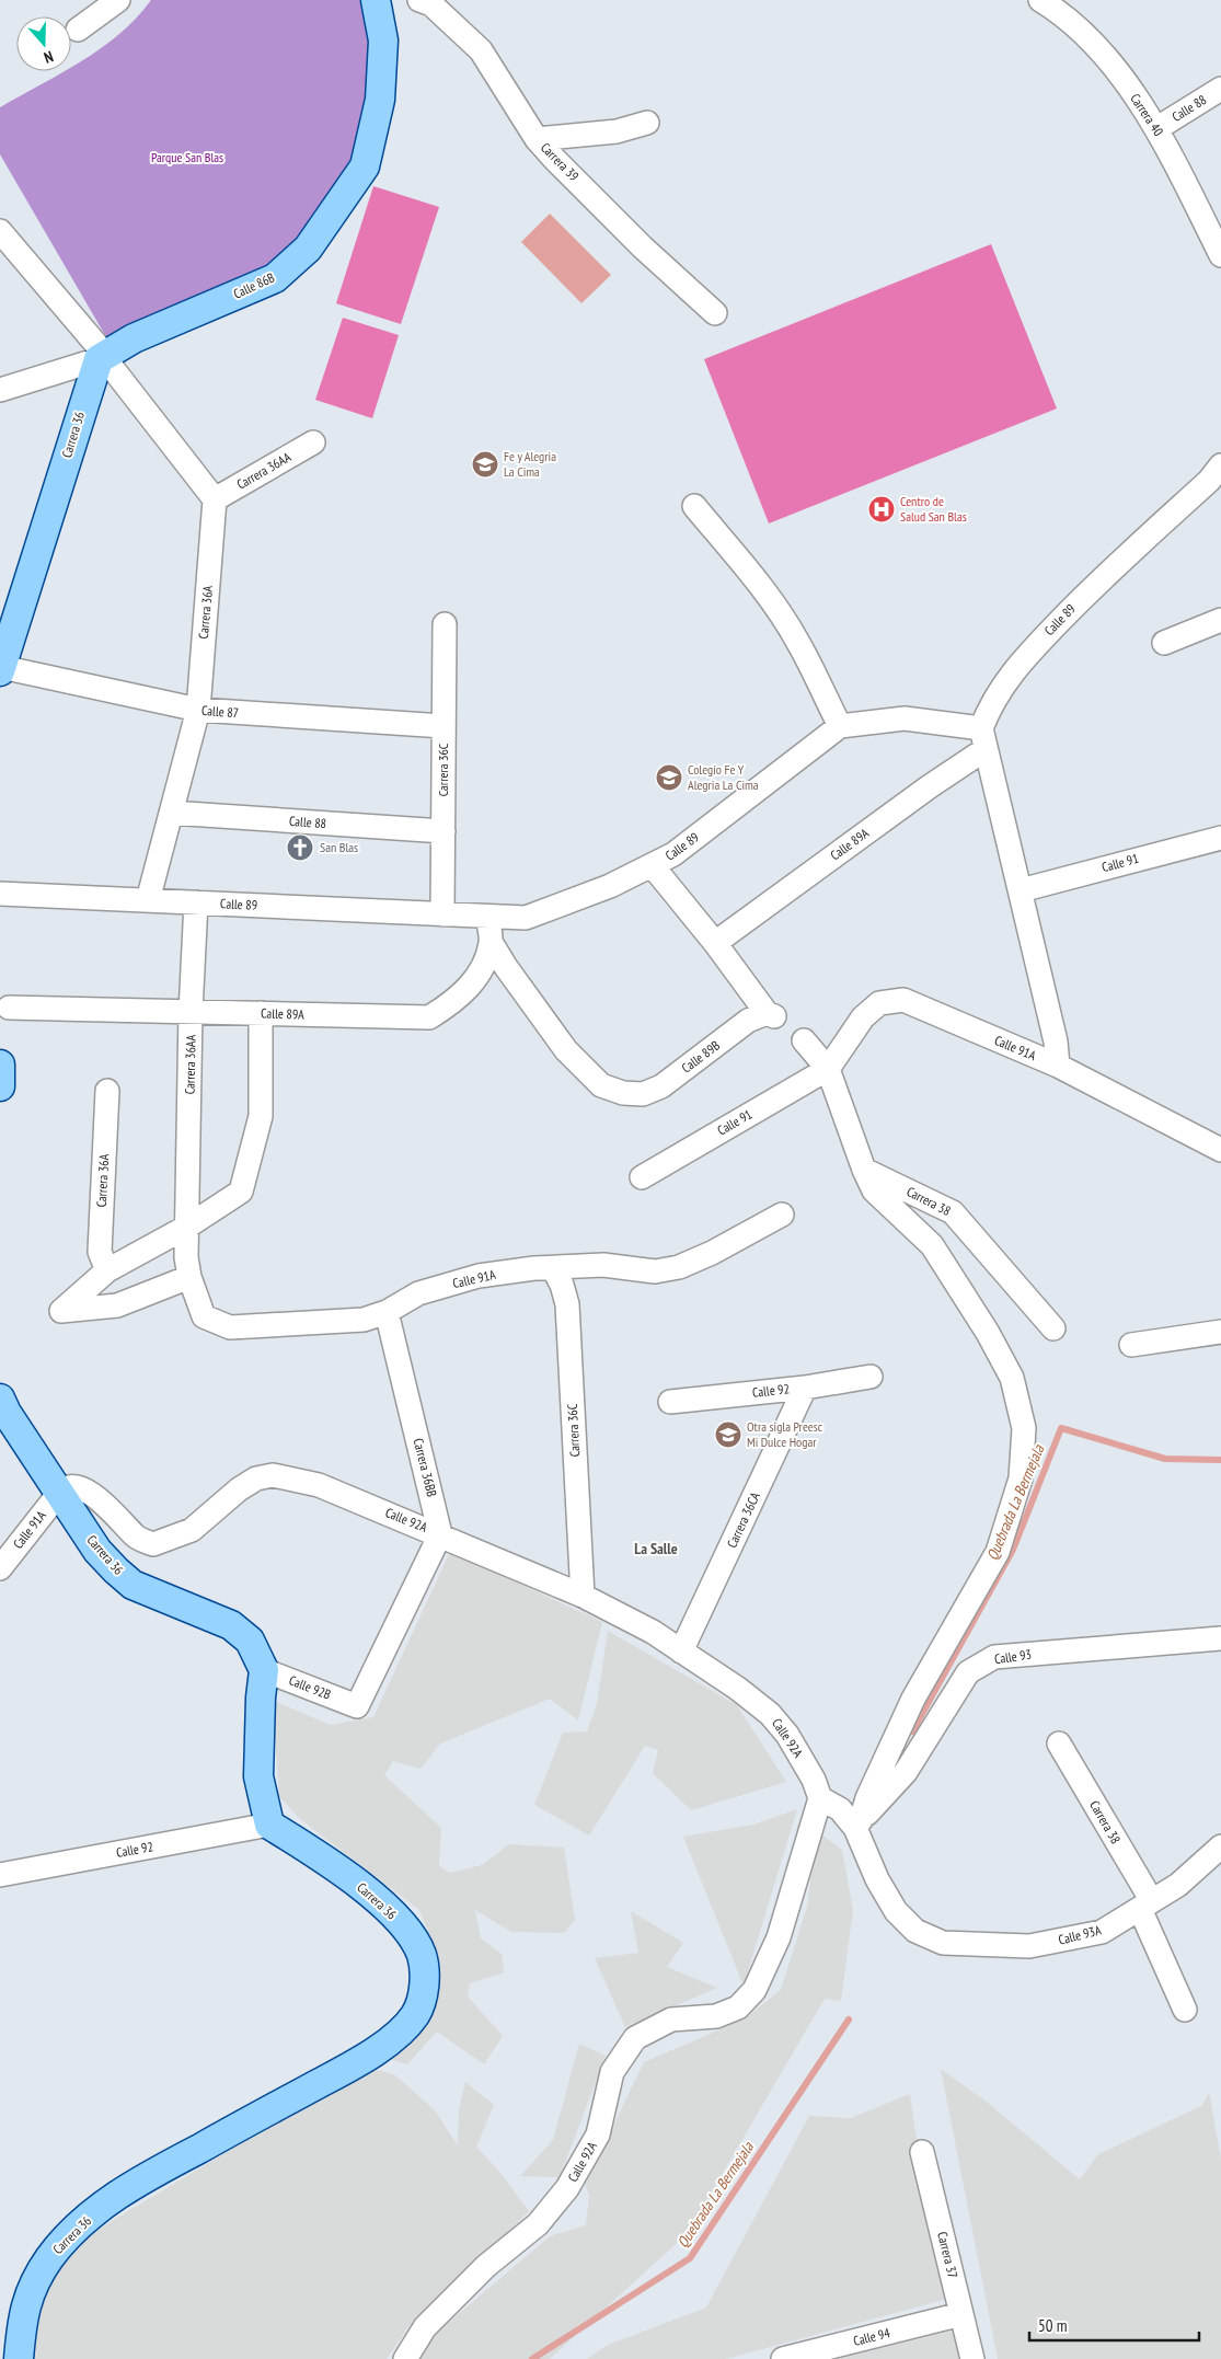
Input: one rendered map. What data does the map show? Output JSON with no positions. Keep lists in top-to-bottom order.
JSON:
{
  "streets": {
    "main road": ["Calle 86B", "Carrera 36"],
    "street": [
      "Calle 88",
      "Carrera 40",
      "Carrera 39",
      "Carrera 36AA",
      "Carrera 36A",
      "Calle 89",
      "Calle 87",
      "Carrera 36C",
      "Calle 89A",
      "Calle 91",
      "Calle 91A",
      "Calle 89B",
      "Carrera 38",
      "Calle 92",
      "Carrera 36BB",
      "Calle 92A",
      "Carrera 36CA",
      "Calle 93",
      "Calle 92B",
      "Calle 93A",
      "Carrera 37",
      "Calle 94"
    ]
  },
  "crossings": [
    ["Calle 88", "Carrera 40"],
    ["Calle 88", "Carrera 36A"],
    ["Calle 88", "Carrera 36C"],
    ["Calle 86B", "Carrera 36"],
    ["Carrera 36", "Calle 87"],
    ["Carrera 36", "Calle 91A"],
    ["Carrera 36", "Calle 92"],
    ["Carrera 36", "Calle 92A"],
    ["Carrera 36", "Calle 92B"],
    ["Carrera 36AA", "Carrera 36A"],
    ["Carrera 36AA", "Calle 89"],
    ["Carrera 36AA", "Calle 89A"],
    ["Carrera 36AA", "Calle 91A"],
    ["Carrera 36A", "Calle 89"],
    ["Carrera 36A", "Calle 87"],
    ["Calle 89", "Carrera 36C"],
    ["Calle 89", "Calle 89A"],
    ["Calle 87", "Carrera 36C"],
    ["Carrera 36C", "Calle 91A"],
    ["Carrera 36C", "Calle 92A"],
    ["Calle 89A", "Calle 89B"],
    ["Calle 91", "Calle 91A"],
    ["Calle 91A", "Carrera 36BB"],
    ["Calle 91A", "Calle 92A"],
    ["Carrera 38", "Calle 93A"],
    ["Calle 92", "Carrera 36CA"],
    ["Carrera 36BB", "Calle 92A"],
    ["Carrera 36BB", "Calle 92B"],
    ["Calle 92A", "Carrera 36CA"],
    ["Calle 92A", "Calle 92B"],
    ["Calle 93", "Calle 93A"],
    ["Carrera 37", "Calle 94"]
  ],
  "districts": ["La Salle"],
  "water": ["Quebrada La Bermejala"],
  "parks": ["Parque San Blas"],
  "places": {
    "school or university": ["Fe y Alegria La Cima", "Colegio Fe Y Alegria La Cima", "Otra sigla Preesc Mi Dulce Hogar"],
    "hospital": ["Centro de Salud San Blas"],
    "church": ["San Blas"]
  },
  "scale_bar": "50 m",
  "north": "bottom"
}
